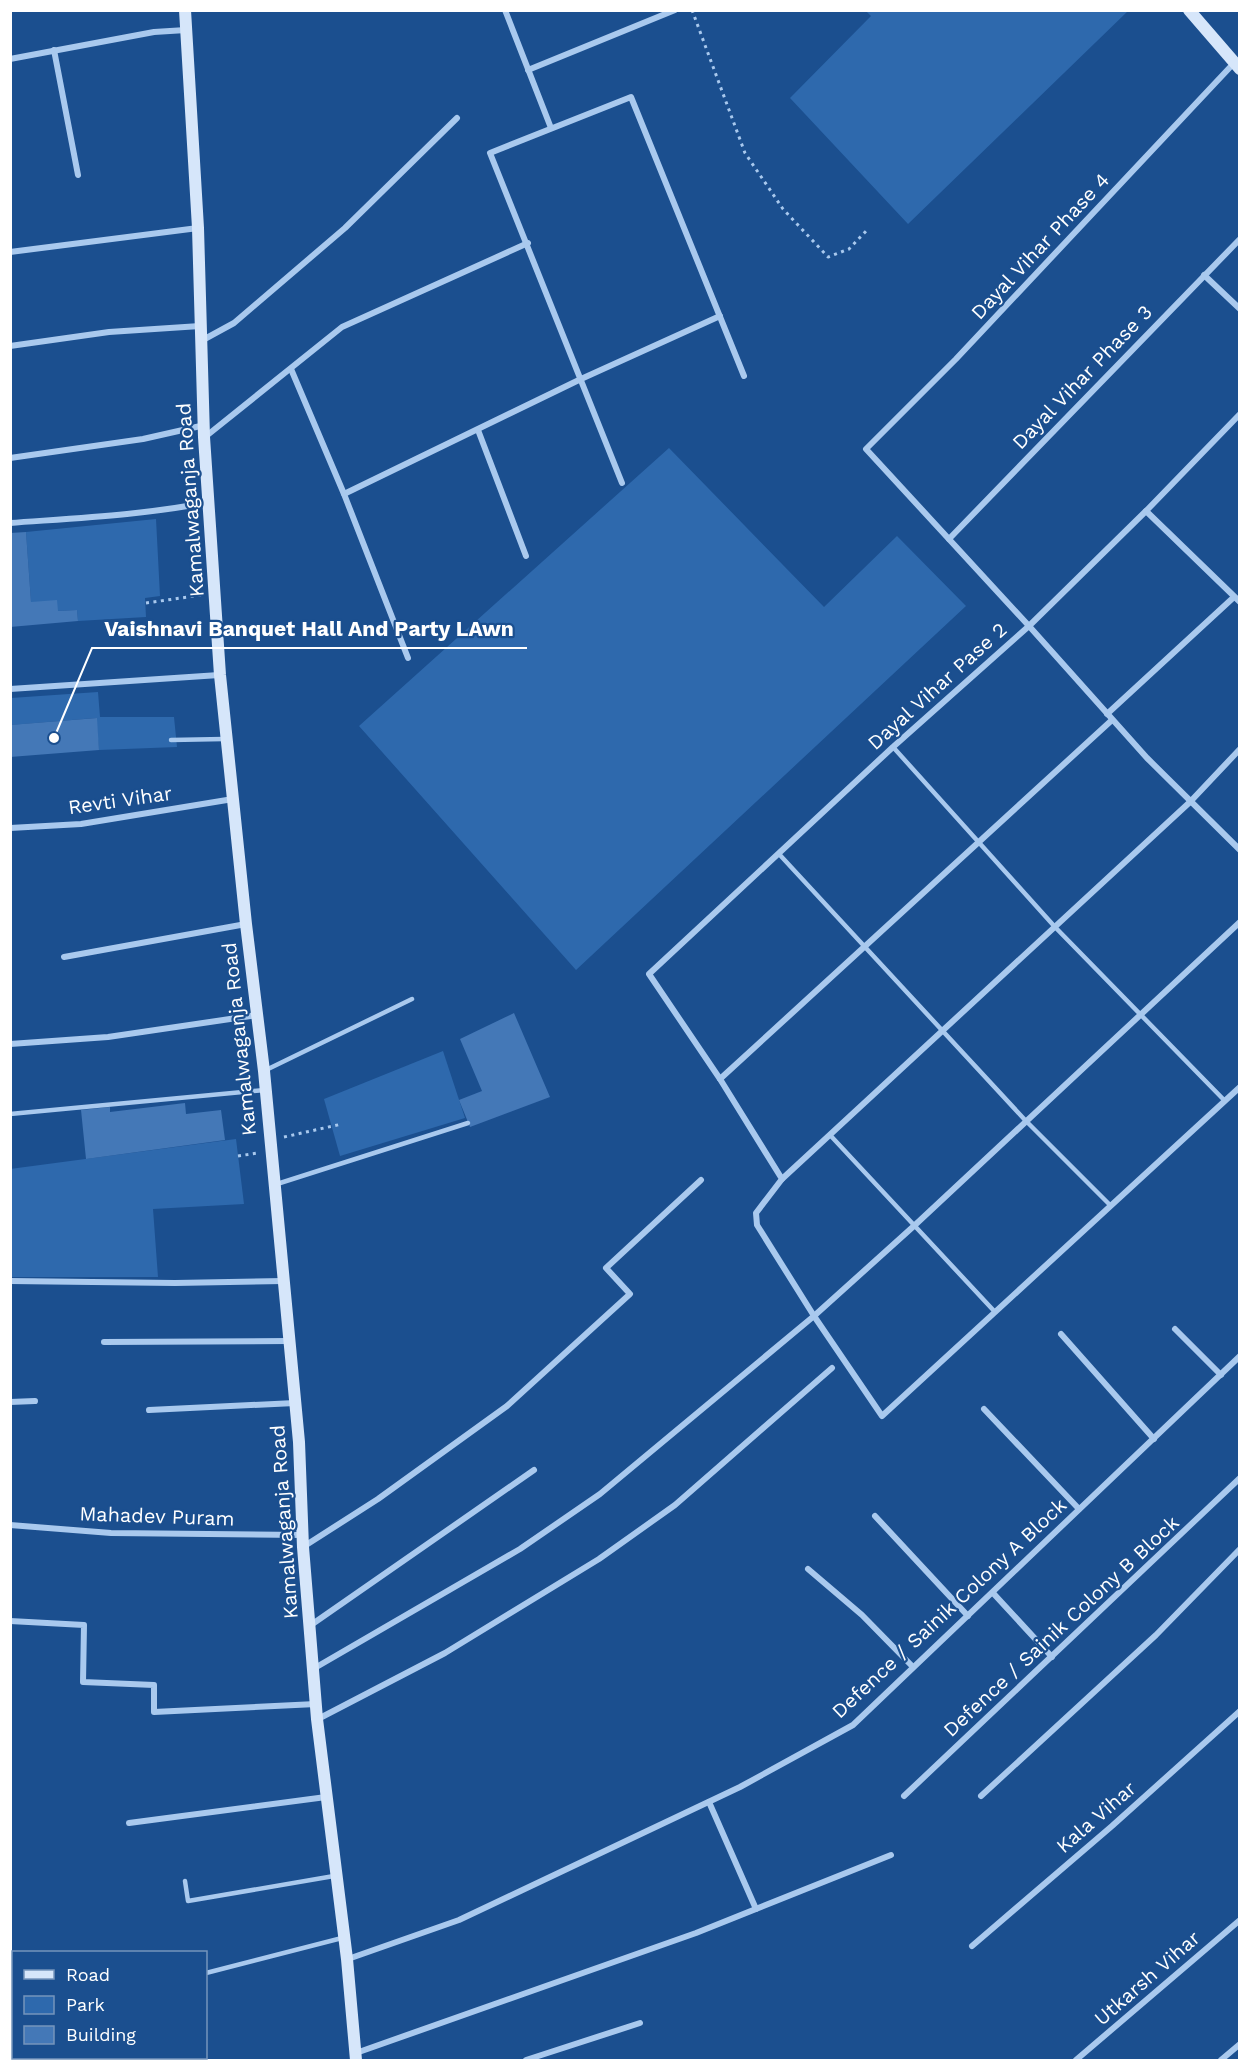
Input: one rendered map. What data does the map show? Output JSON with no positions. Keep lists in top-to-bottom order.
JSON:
{
  "streets": {
    "main road": ["Kamalwaganja Road"],
    "street": [
      "Dayal Vihar Phase 4",
      "Dayal Vihar Phase 3",
      "Dayal Vihar Pase 2",
      "Revti Vihar",
      "Mahadev Puram",
      "Defence / Sainik Colony A Block",
      "Defence / Sainik Colony B Block",
      "Kala Vihar",
      "Utkarsh Vihar"
    ]
  },
  "crossings": [
    ["Dayal Vihar Phase 4", "Dayal Vihar Phase 3"],
    ["Kamalwaganja Road", "Revti Vihar"],
    ["Kamalwaganja Road", "Mahadev Puram"],
    ["Kamalwaganja Road", "Defence / Sainik Colony A Block"]
  ],
  "places": ["Vaishnavi Banquet Hall And Party LAwn"],
  "legend": ["Road", "Park", "Building"]
}
